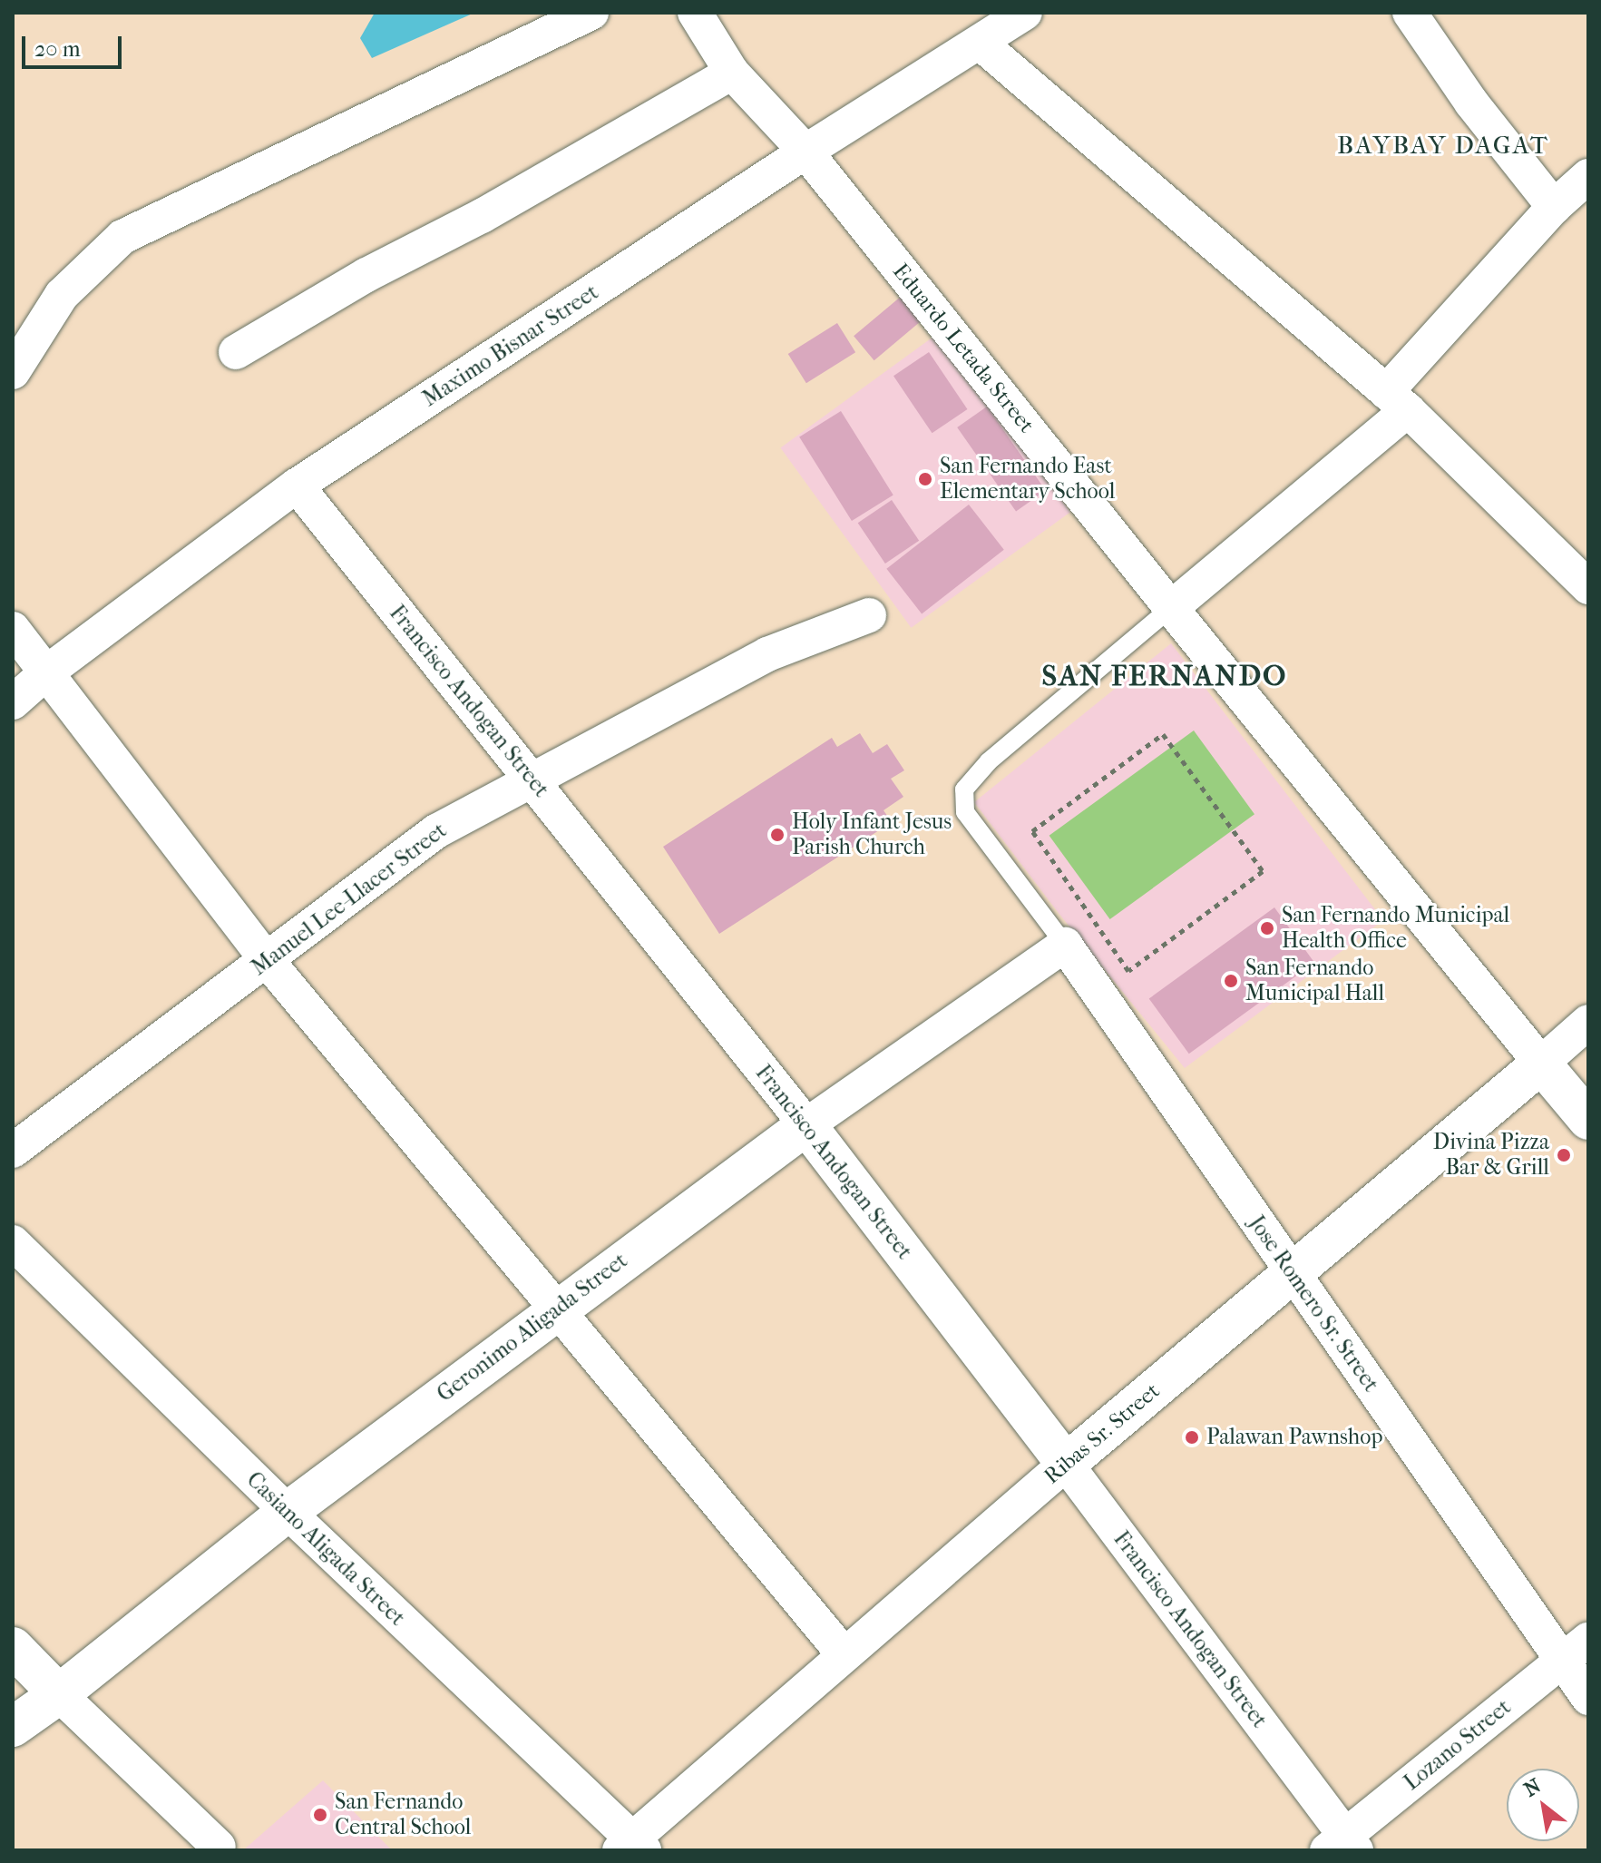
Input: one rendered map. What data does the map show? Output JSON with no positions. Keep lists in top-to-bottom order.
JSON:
{
  "streets": {
    "main road": [
      "Eduardo Letada Street",
      "Francisco Andogan Street",
      "Geronimo Aligada Street",
      "Ribas Sr. Street"
    ],
    "street": [
      "Maximo Bisnar Street",
      "Manuel Lee-Llacer Street",
      "Jose Romero Sr. Street",
      "Casiano Aligada Street",
      "Lozano Street"
    ]
  },
  "crossings": [
    ["Maximo Bisnar Street", "Eduardo Letada Street"],
    ["Maximo Bisnar Street", "Francisco Andogan Street"],
    ["Eduardo Letada Street", "Ribas Sr. Street"],
    ["Francisco Andogan Street", "Manuel Lee-Llacer Street"],
    ["Francisco Andogan Street", "Geronimo Aligada Street"],
    ["Francisco Andogan Street", "Ribas Sr. Street"],
    ["Francisco Andogan Street", "Lozano Street"],
    ["Jose Romero Sr. Street", "Geronimo Aligada Street"],
    ["Jose Romero Sr. Street", "Ribas Sr. Street"],
    ["Jose Romero Sr. Street", "Lozano Street"],
    ["Geronimo Aligada Street", "Casiano Aligada Street"],
    ["Ribas Sr. Street", "Casiano Aligada Street"]
  ],
  "districts": ["BAYBAY DAGAT", "SAN FERNANDO"],
  "places": [
    "San Fernando East Elementary School",
    "Holy Infant Jesus Parish Church",
    "San Fernando Municipal Health Office",
    "San Fernando Municipal Hall",
    "Divina Pizza Bar & Grill",
    "Palawan Pawnshop",
    "San Fernando Central School"
  ],
  "scale_bar": "20 m",
  "north": "top left"
}
